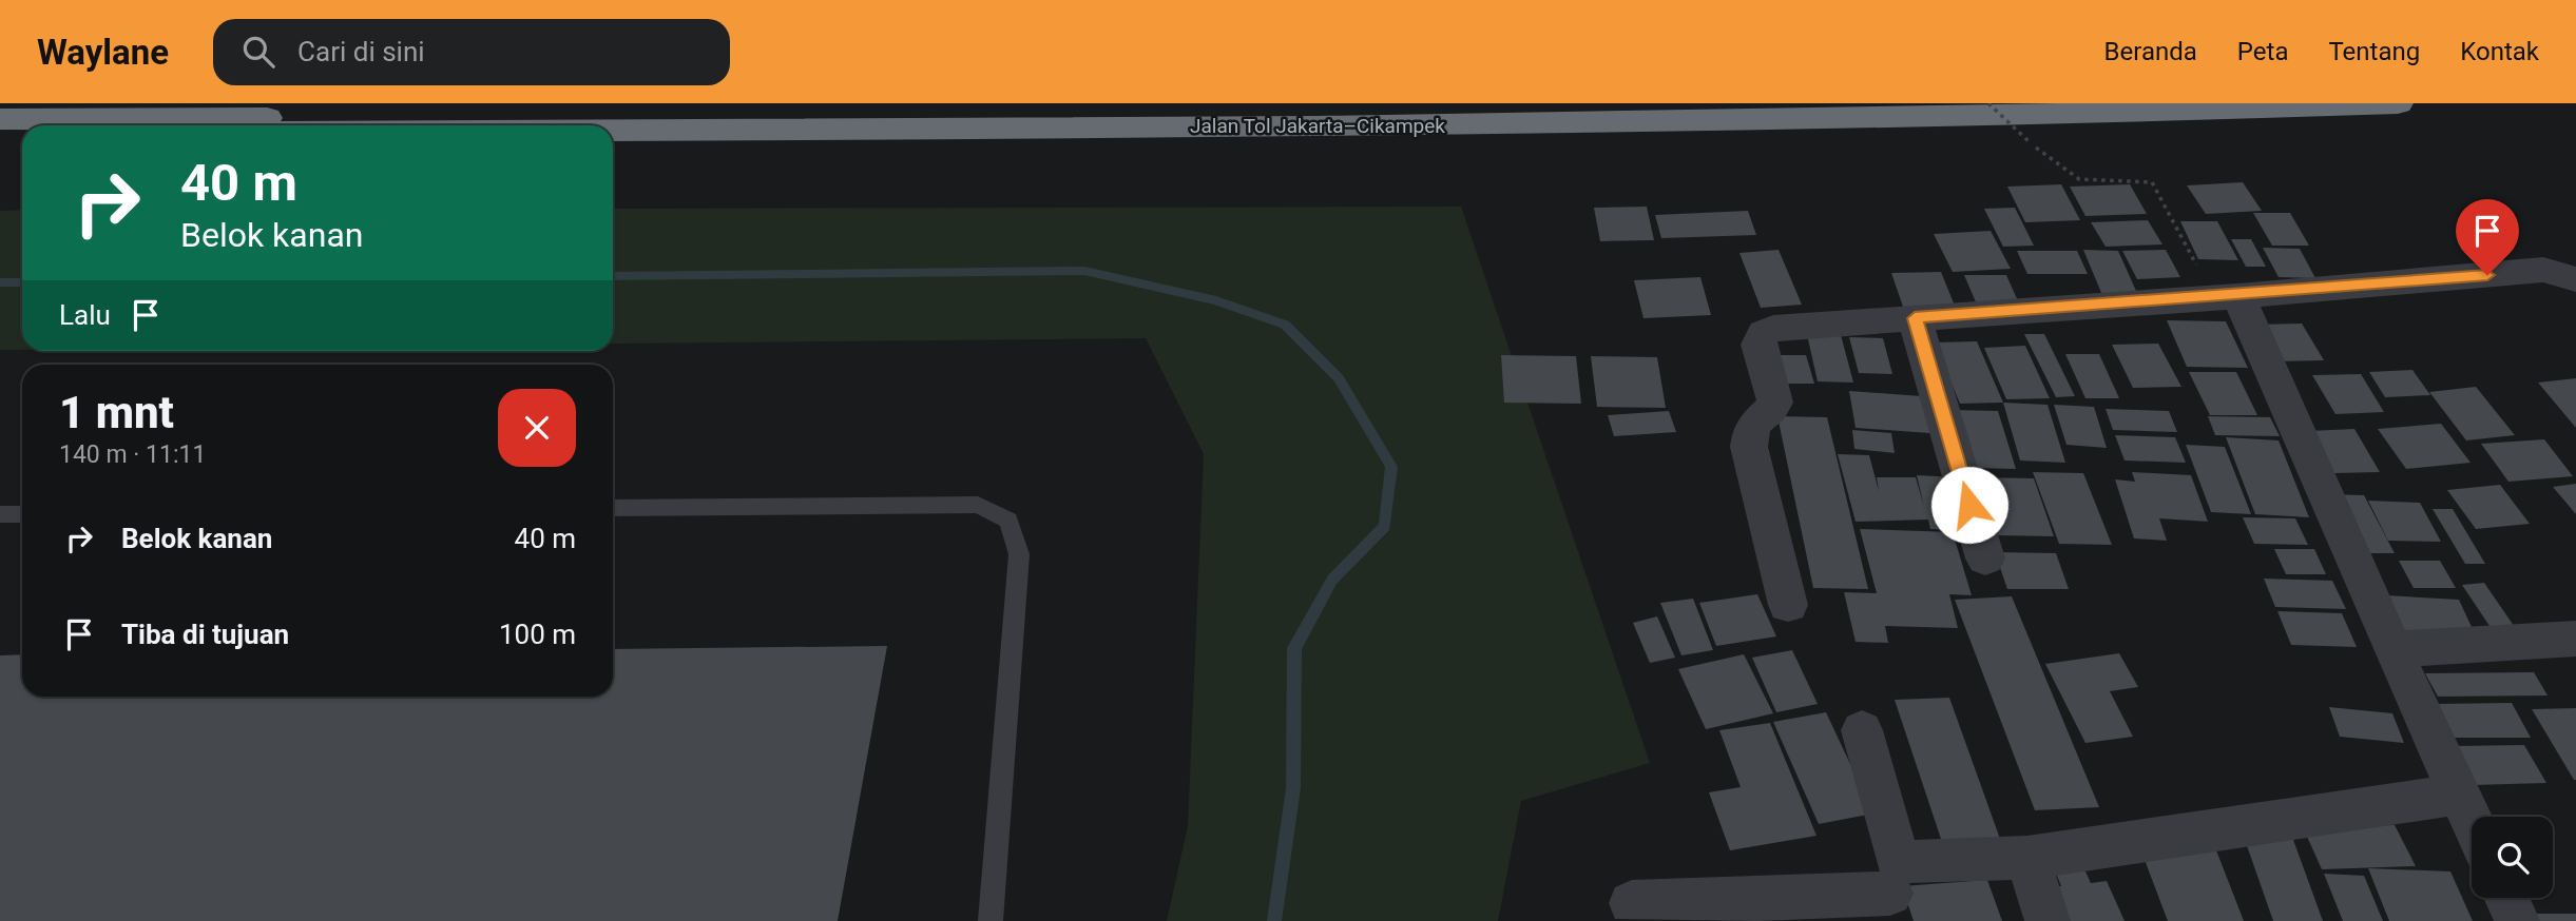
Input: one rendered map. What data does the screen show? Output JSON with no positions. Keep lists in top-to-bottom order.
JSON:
{
  "streets": {
    "highway": ["Jalan Tol Jakarta–Cikampek"]
  },
  "page": {
    "header": "Waylane",
    "search": "Cari di sini",
    "nav": [
      "Beranda",
      "Peta",
      "Tentang",
      "Kontak"
    ],
    "turn": ["40 m", "Belok kanan"],
    "then": "Lalu",
    "heading": ["1 mnt", "140 m · 11:11"],
    "list": [
      {
        "name": "Belok kanan",
        "value": "40 m"
      },
      {
        "name": "Tiba di tujuan",
        "value": "100 m"
      }
    ]
  }
}
